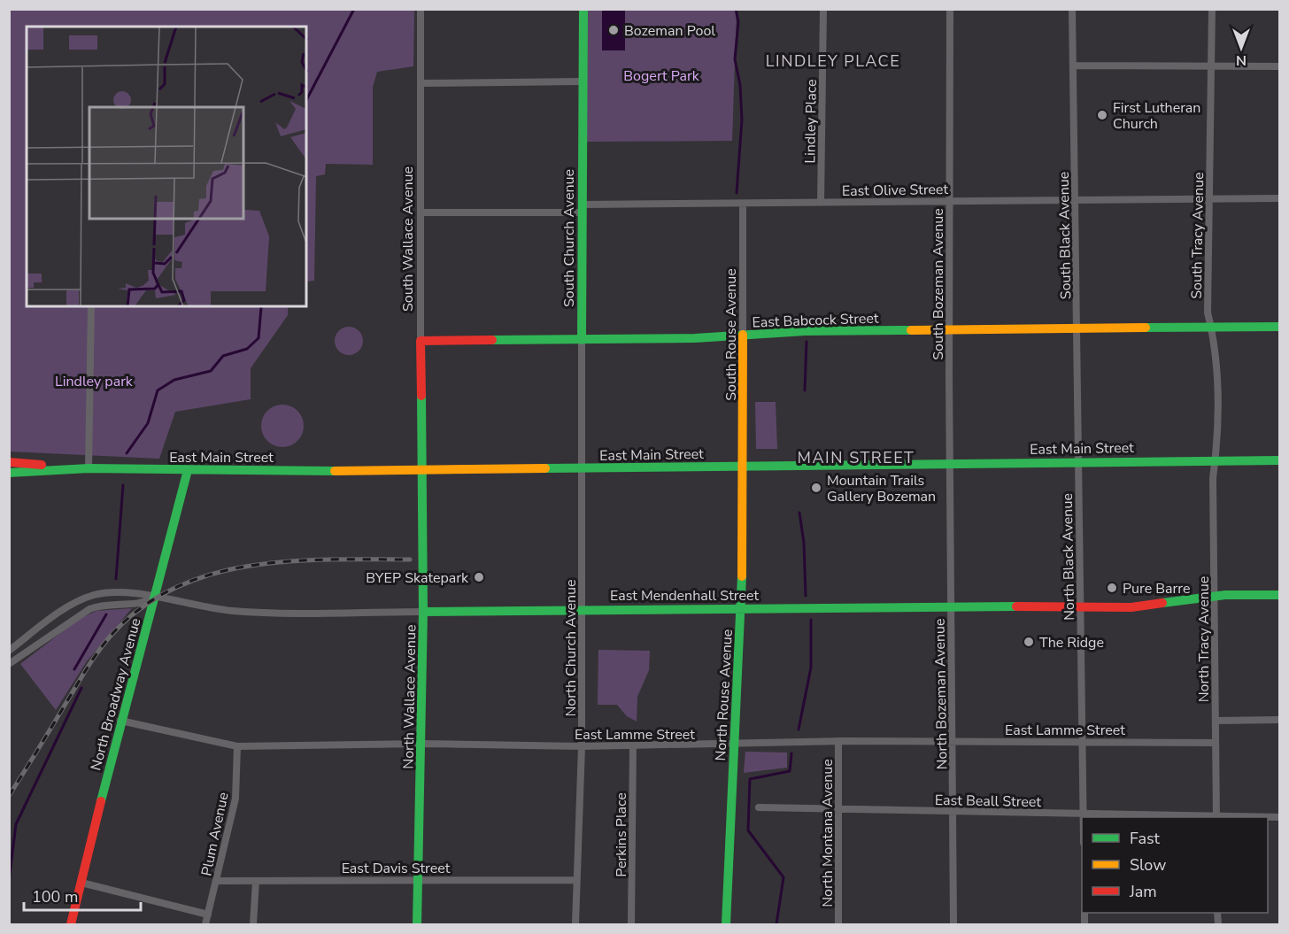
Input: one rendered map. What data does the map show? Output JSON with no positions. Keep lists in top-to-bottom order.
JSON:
{
  "streets": {
    "main road": [
      "South Church Avenue",
      "South Wallace Avenue",
      "East Babcock Street",
      "South Rouse Avenue",
      "East Main Street",
      "East Mendenhall Street",
      "North Broadway Avenue",
      "North Rouse Avenue",
      "North Wallace Avenue"
    ],
    "street": [
      "Lindley Place",
      "East Olive Street",
      "South Black Avenue",
      "South Tracy Avenue",
      "South Bozeman Avenue",
      "North Black Avenue",
      "North Tracy Avenue",
      "North Church Avenue",
      "North Bozeman Avenue",
      "East Lamme Street",
      "East Beall Street",
      "North Montana Avenue",
      "Plum Avenue",
      "Perkins Place",
      "East Davis Street"
    ]
  },
  "crossings": [
    ["Lindley Place", "East Olive Street"],
    ["East Olive Street", "South Black Avenue"],
    ["East Olive Street", "South Tracy Avenue"],
    ["East Olive Street", "South Church Avenue"],
    ["East Olive Street", "South Wallace Avenue"],
    ["East Olive Street", "South Bozeman Avenue"],
    ["East Olive Street", "South Rouse Avenue"],
    ["South Black Avenue", "East Babcock Street"],
    ["South Black Avenue", "East Main Street"],
    ["South Black Avenue", "North Black Avenue"],
    ["South Tracy Avenue", "East Babcock Street"],
    ["South Tracy Avenue", "East Main Street"],
    ["South Tracy Avenue", "North Tracy Avenue"],
    ["South Church Avenue", "East Babcock Street"],
    ["South Church Avenue", "East Main Street"],
    ["South Church Avenue", "North Church Avenue"],
    ["South Wallace Avenue", "East Babcock Street"],
    ["South Wallace Avenue", "East Main Street"],
    ["South Wallace Avenue", "North Wallace Avenue"],
    ["South Bozeman Avenue", "East Babcock Street"],
    ["South Bozeman Avenue", "East Main Street"],
    ["South Bozeman Avenue", "North Bozeman Avenue"],
    ["East Babcock Street", "South Rouse Avenue"],
    ["South Rouse Avenue", "East Main Street"],
    ["South Rouse Avenue", "North Rouse Avenue"],
    ["East Main Street", "North Black Avenue"],
    ["East Main Street", "North Tracy Avenue"],
    ["East Main Street", "North Church Avenue"],
    ["East Main Street", "North Broadway Avenue"],
    ["East Main Street", "North Bozeman Avenue"],
    ["East Main Street", "North Rouse Avenue"],
    ["East Main Street", "North Wallace Avenue"],
    ["North Black Avenue", "East Mendenhall Street"],
    ["North Black Avenue", "East Lamme Street"],
    ["North Black Avenue", "East Beall Street"],
    ["East Mendenhall Street", "North Tracy Avenue"],
    ["East Mendenhall Street", "North Church Avenue"],
    ["East Mendenhall Street", "North Broadway Avenue"],
    ["East Mendenhall Street", "North Bozeman Avenue"],
    ["East Mendenhall Street", "North Rouse Avenue"],
    ["East Mendenhall Street", "North Wallace Avenue"],
    ["North Tracy Avenue", "East Lamme Street"],
    ["North Church Avenue", "East Lamme Street"],
    ["North Church Avenue", "East Davis Street"],
    ["North Broadway Avenue", "East Lamme Street"],
    ["North Bozeman Avenue", "East Lamme Street"],
    ["North Bozeman Avenue", "East Beall Street"],
    ["North Rouse Avenue", "East Lamme Street"],
    ["North Wallace Avenue", "East Lamme Street"],
    ["North Wallace Avenue", "East Davis Street"],
    ["East Lamme Street", "North Montana Avenue"],
    ["East Lamme Street", "Plum Avenue"],
    ["East Lamme Street", "Perkins Place"],
    ["East Beall Street", "North Montana Avenue"],
    ["Plum Avenue", "East Davis Street"]
  ],
  "districts": ["LINDLEY PLACE", "MAIN STREET"],
  "parks": ["Bogert Park", "Lindley park"],
  "places": [
    "Bozeman Pool",
    "First Lutheran Church",
    "Mountain Trails Gallery Bozeman",
    "BYEP Skatepark",
    "Pure Barre",
    "The Ridge"
  ],
  "legend": ["Fast", "Slow", "Jam"],
  "scale_bar": "100 m",
  "north": "bottom"
}
